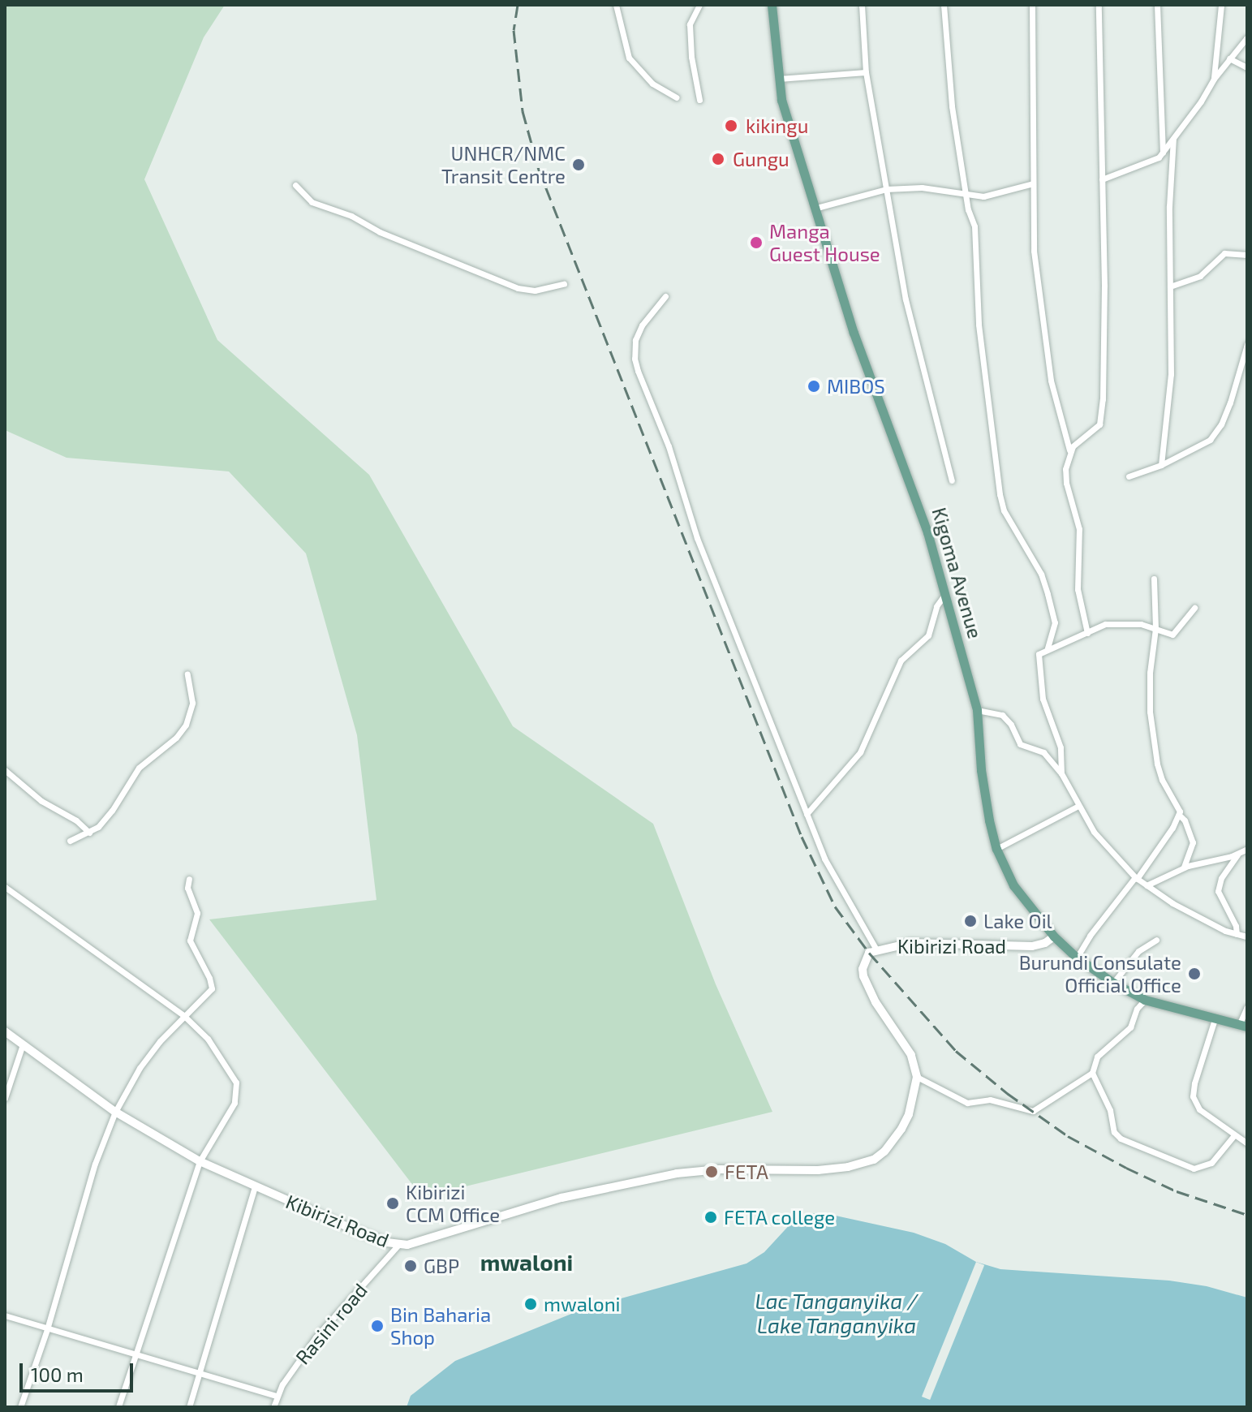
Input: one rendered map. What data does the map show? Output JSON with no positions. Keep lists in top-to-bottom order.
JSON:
{
  "streets": {
    "main road": ["Kigoma Avenue"],
    "street": ["Kibirizi Road", "Rasini road"]
  },
  "crossings": [
    ["Kigoma Avenue", "Kibirizi Road"],
    ["Kibirizi Road", "Rasini road"]
  ],
  "districts": ["mwaloni"],
  "water": ["Lac Tanganyika / Lake Tanganyika"],
  "places": [
    "kikingu",
    "Gungu",
    "UNHCR/NMC Transit Centre",
    "Manga Guest House",
    "MIBOS",
    "Lake Oil",
    "Burundi Consulate Official Office",
    "FETA",
    "Kibirizi CCM Office",
    "FETA college",
    "GBP",
    "mwaloni",
    "Bin Baharia Shop"
  ],
  "scale_bar": "100 m"
}
